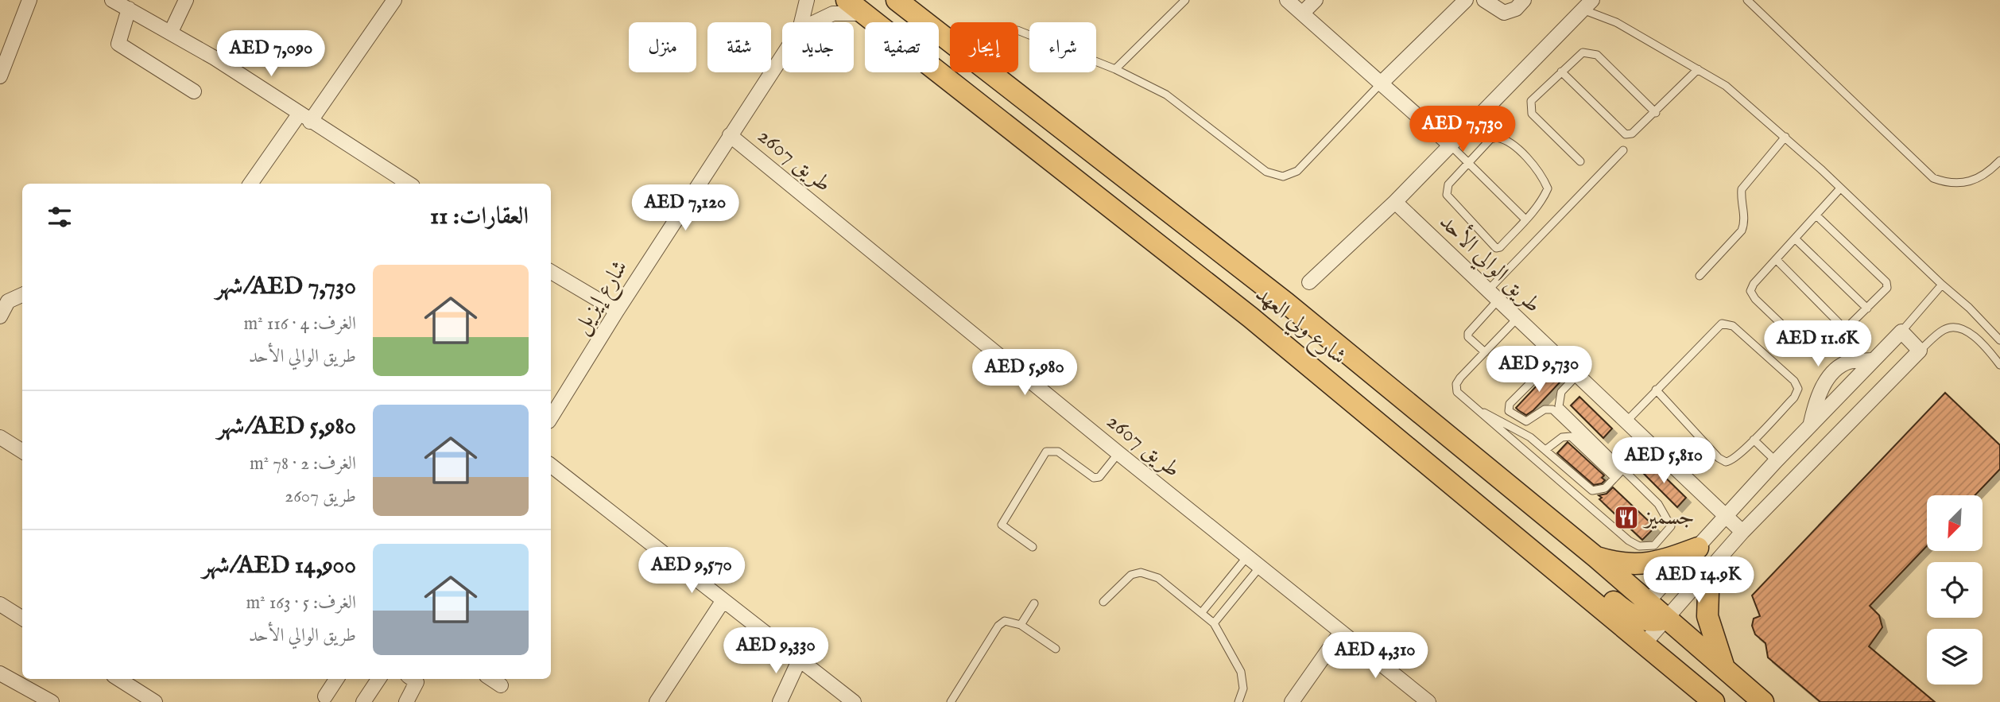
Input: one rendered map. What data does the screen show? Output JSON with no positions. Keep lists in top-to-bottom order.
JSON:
{
  "streets": {
    "main road": ["شارع ولي العهد"],
    "street": ["طريق 2607", "طريق الوالي الأحد", "شارع إيزيل"]
  },
  "crossings": [
    ["طريق 2607", "شارع إيزيل"]
  ],
  "places": {
    "restaurant": ["جسميز"]
  },
  "north": "bottom left",
  "page": {
    "chip": [
      "شراء",
      "إيجار",
      "تصفية",
      "جديد",
      "شقة",
      "منزل"
    ],
    "price": [
      "AED 7,090",
      "AED 7,730",
      "AED 7,120",
      "AED 11.6K",
      "AED 9,730",
      "AED 5,980",
      "AED 5,810",
      "AED 9,570",
      "AED 14.9K",
      "AED 9,330",
      "AED 4,310"
    ],
    "heading": "العقارات: 11",
    "list": [
      {
        "name": "AED 7,730/شهر",
        "note": "الغرف: 4 · 116 m² · طريق الوالي الأحد"
      },
      {
        "name": "AED 5,980/شهر",
        "note": "الغرف: 2 · 78 m² · طريق 2607"
      },
      {
        "name": "AED 14,900/شهر",
        "note": "الغرف: 5 · 163 m² · طريق الوالي الأحد"
      }
    ]
  }
}
